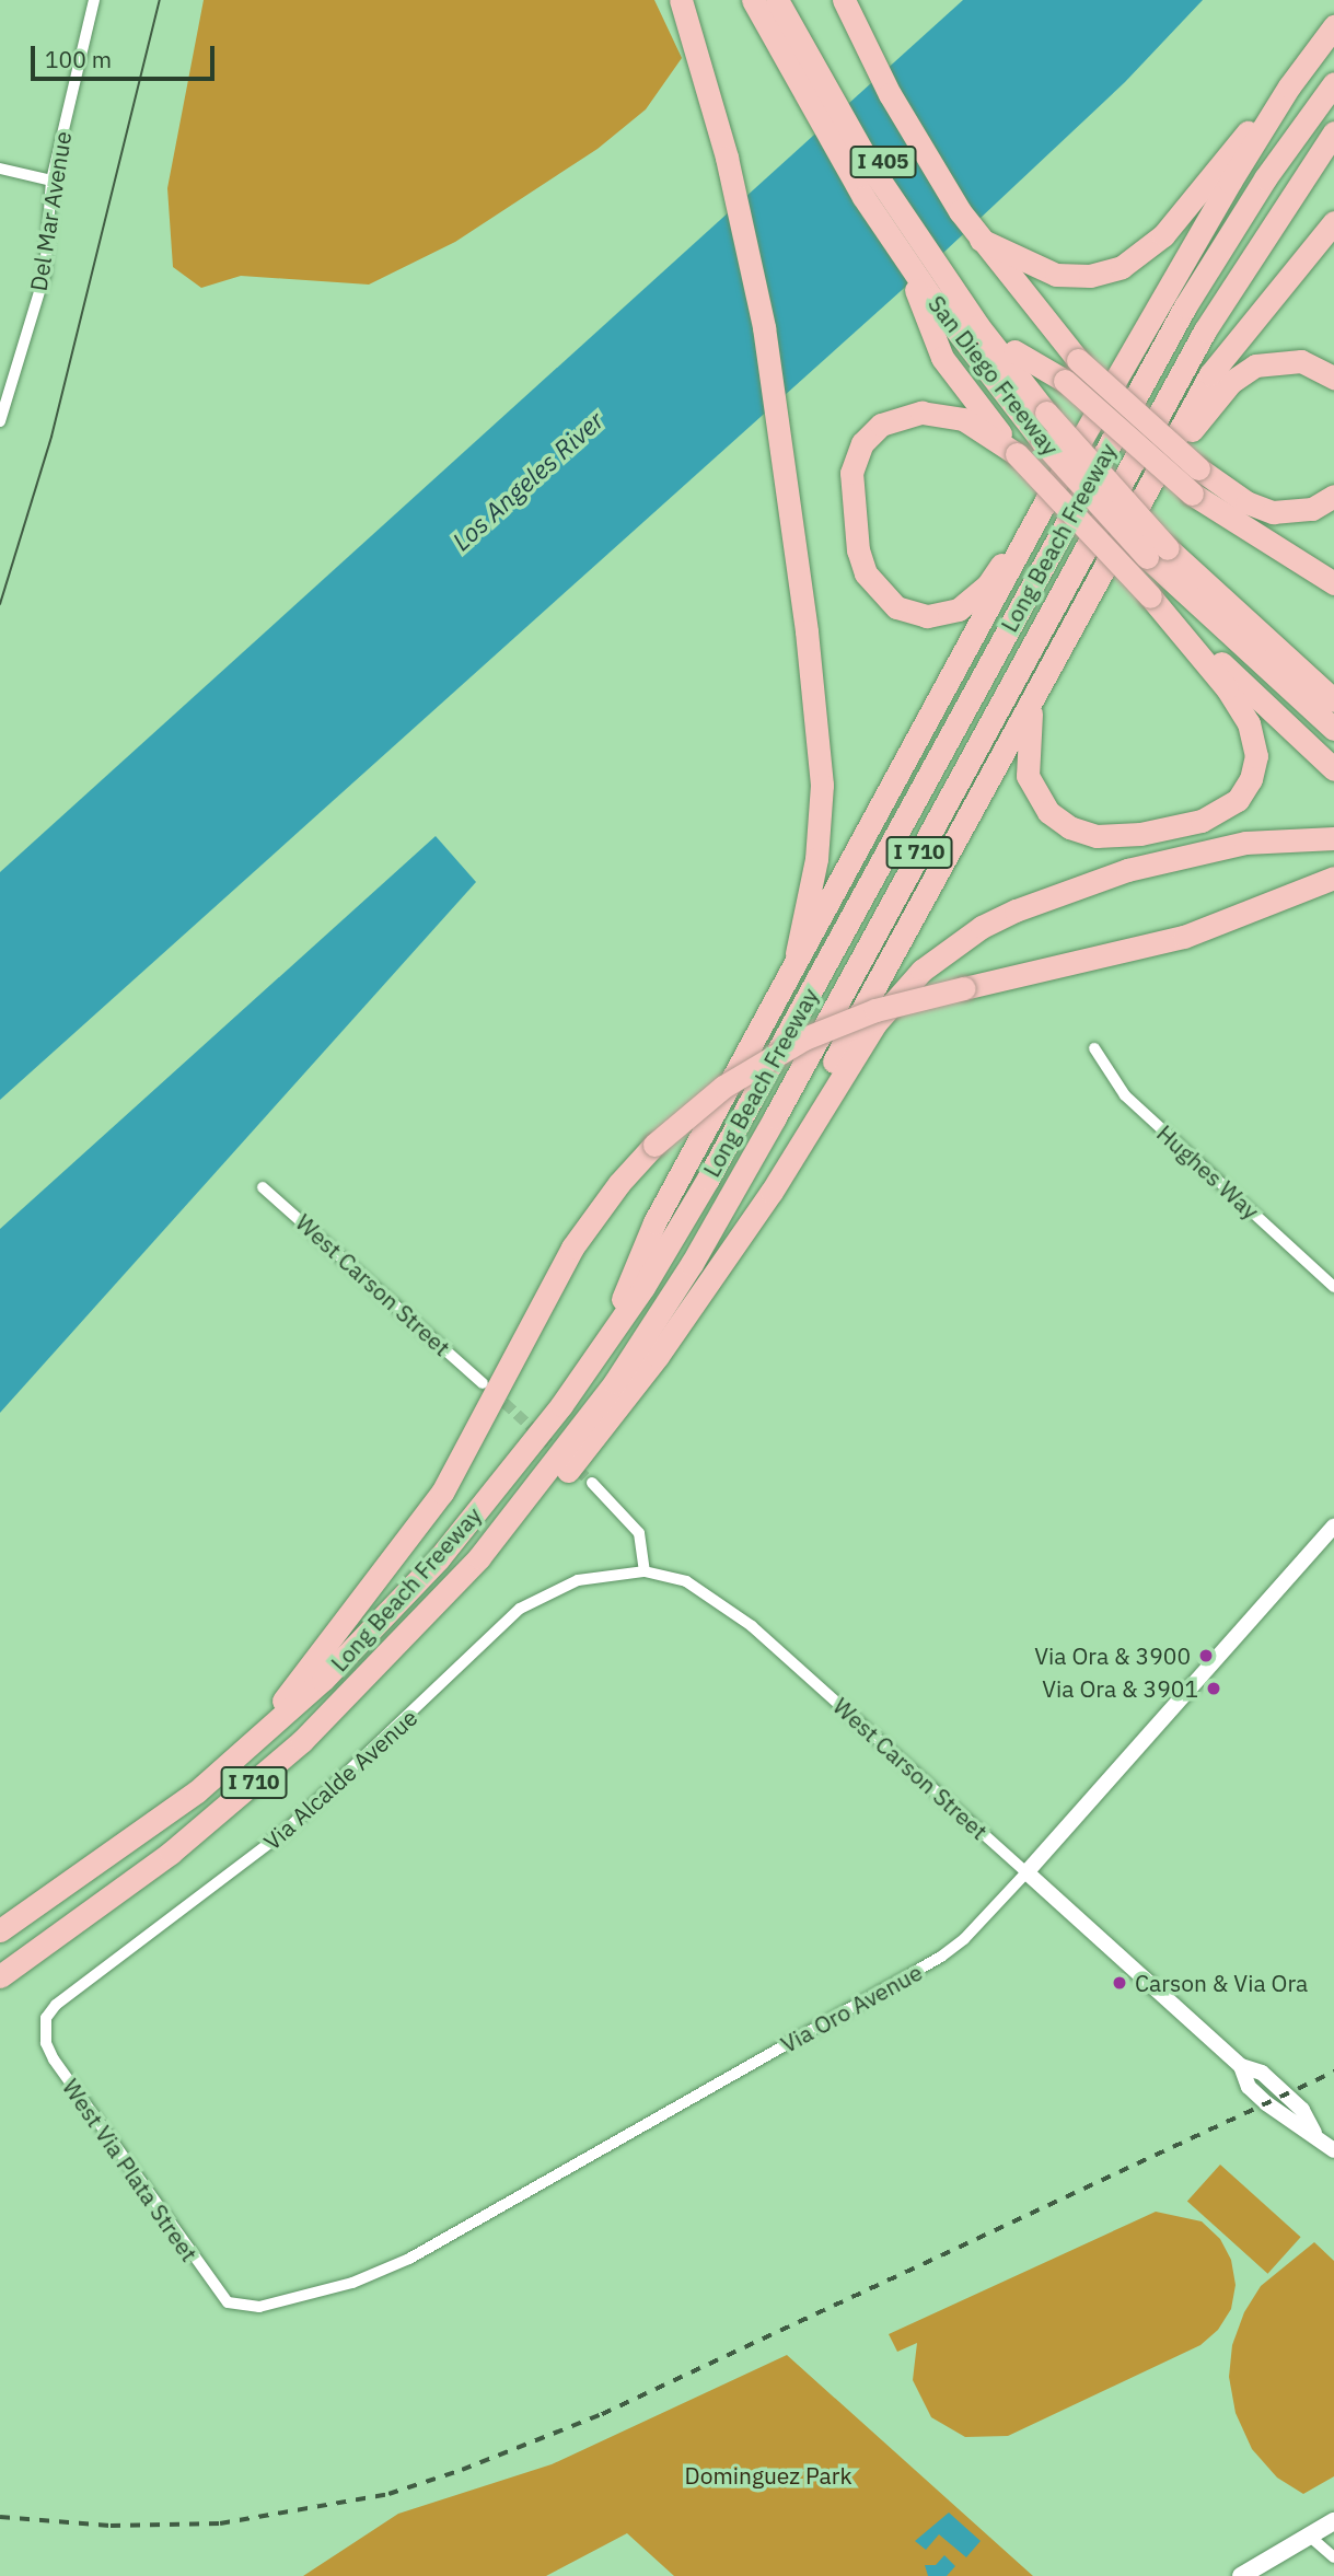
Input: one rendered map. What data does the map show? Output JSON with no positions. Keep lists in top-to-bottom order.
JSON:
{
  "streets": {
    "highway": [
      "I 405",
      "San Diego Freeway",
      "Long Beach Freeway",
      "I 710"
    ],
    "street": [
      "Del Mar Avenue",
      "Hughes Way",
      "West Carson Street",
      "Via Alcalde Avenue",
      "Via Oro Avenue",
      "West Via Plata Street"
    ]
  },
  "crossings": [
    ["West Carson Street", "Via Alcalde Avenue"],
    ["West Carson Street", "Via Oro Avenue"],
    ["Via Alcalde Avenue", "West Via Plata Street"],
    ["Via Oro Avenue", "West Via Plata Street"]
  ],
  "water": ["Los Angeles River"],
  "parks": ["Dominguez Park"],
  "places": ["Via Ora & 3900", "Via Ora & 3901", "Carson & Via Ora"],
  "scale_bar": "100 m"
}
